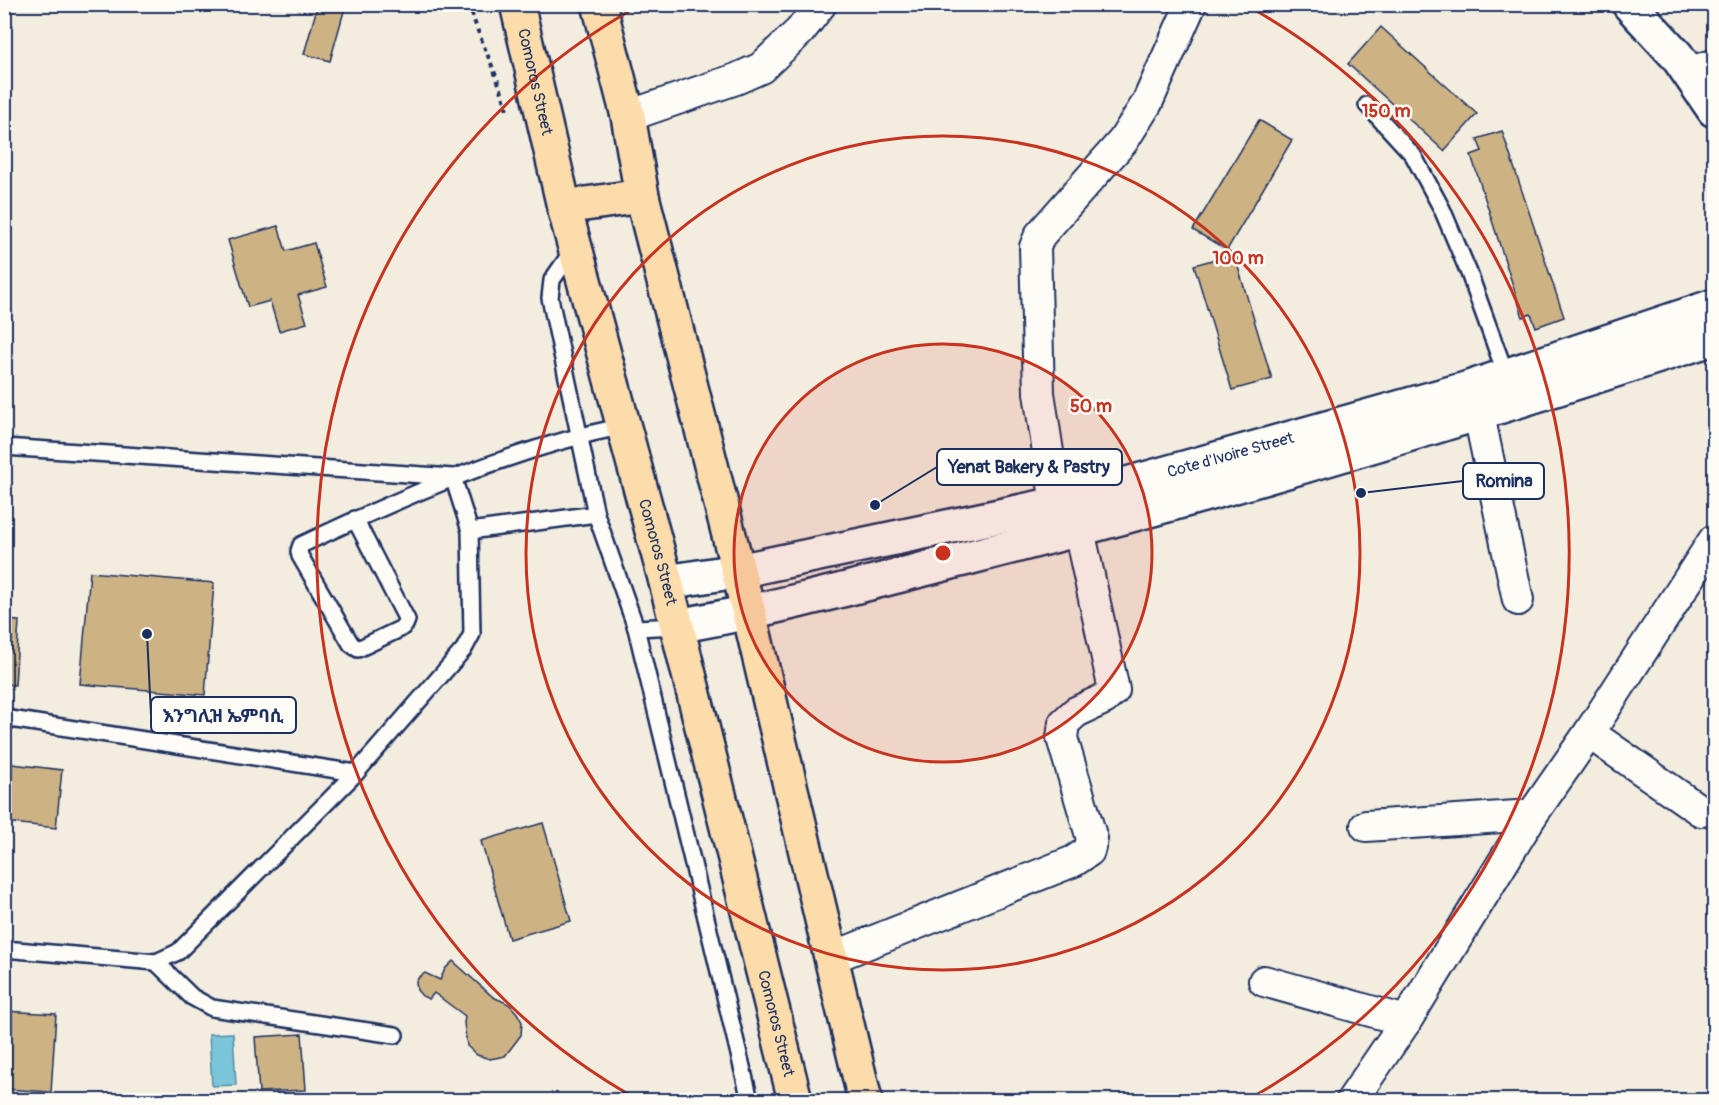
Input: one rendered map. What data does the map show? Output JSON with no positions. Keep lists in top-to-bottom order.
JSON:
{
  "streets": {
    "main road": ["Comoros Street", "Cote d'Ivoire Street"]
  },
  "crossings": [
    ["Comoros Street", "Cote d'Ivoire Street"]
  ],
  "places": ["Romina", "Yenat Bakery & Pastry", "እንግሊዝ ኤምባሲ"],
  "rings": ["150 m", "100 m", "50 m"]
}
